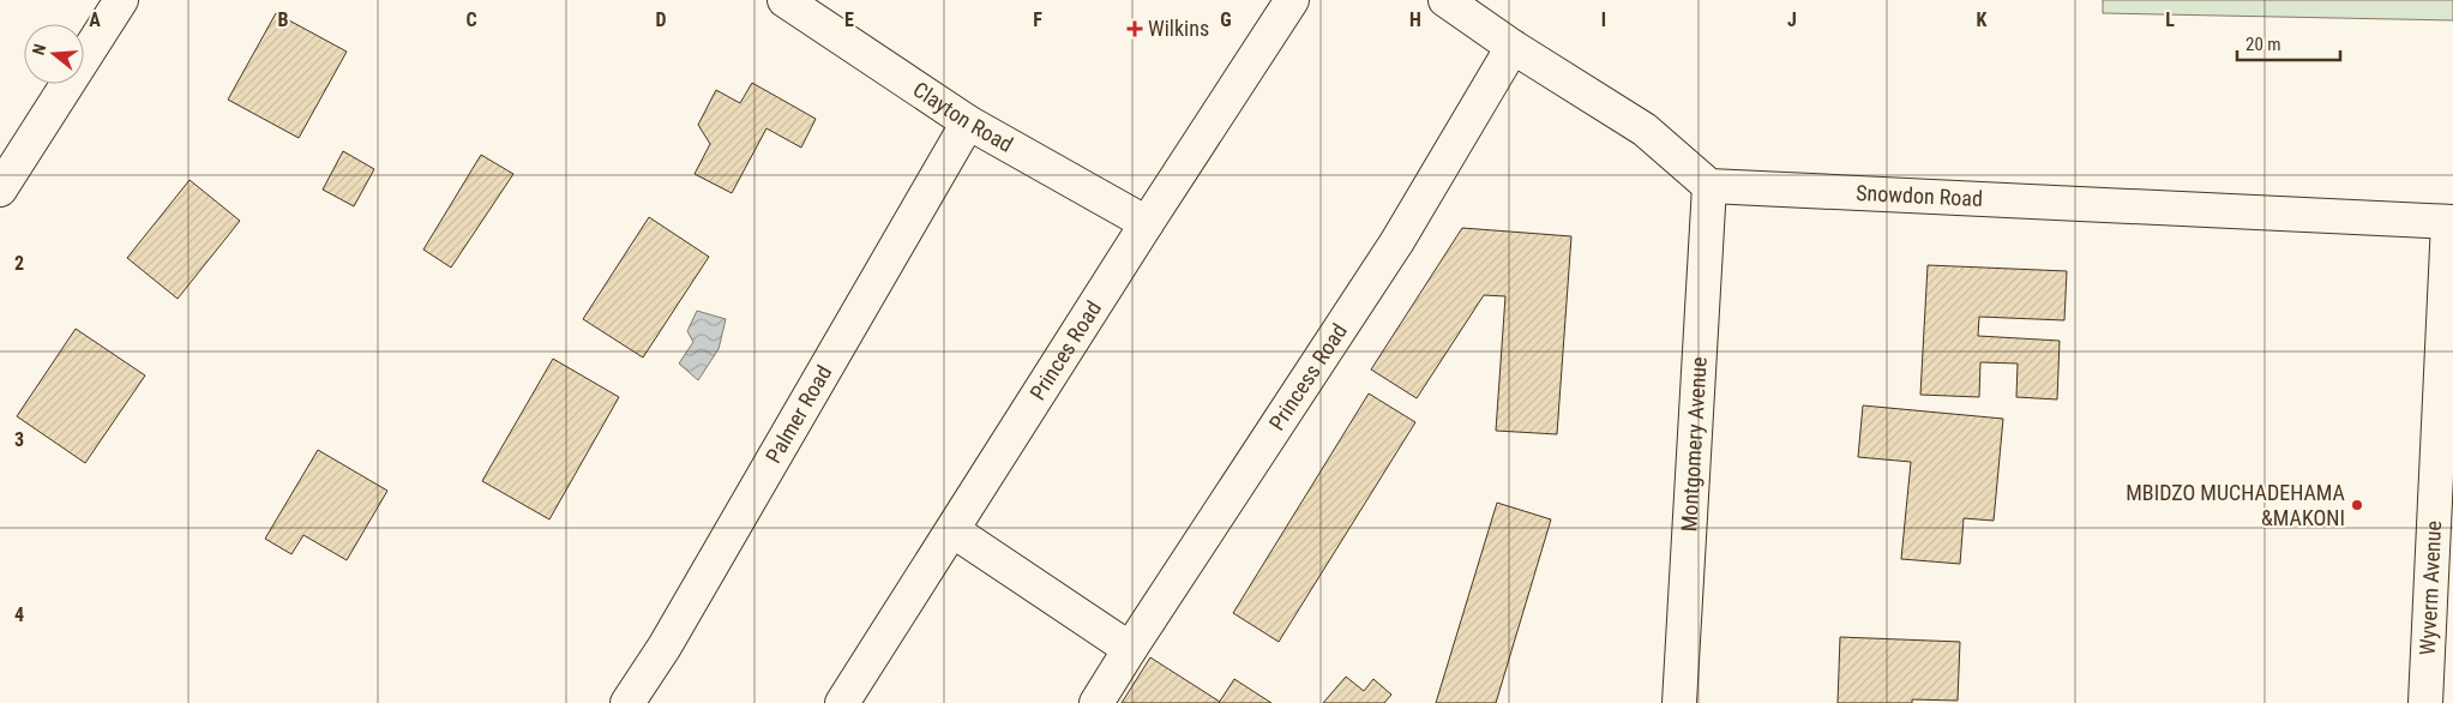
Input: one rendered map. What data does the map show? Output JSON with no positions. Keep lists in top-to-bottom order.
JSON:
{
  "streets": {
    "street": [
      "Clayton Road",
      "Snowdon Road",
      "Princes Road",
      "Princess Road",
      "Palmer Road",
      "Montgomery Avenue",
      "Wyverm Avenue"
    ]
  },
  "crossings": [
    ["Clayton Road", "Princes Road"],
    ["Clayton Road", "Palmer Road"],
    ["Snowdon Road", "Montgomery Avenue"],
    ["Snowdon Road", "Wyverm Avenue"]
  ],
  "places": {
    "health": ["Wilkins"],
    "other": ["MBIDZO MUCHADEHAMA &MAKONI"]
  },
  "scale_bar": "20 m",
  "north": "left",
  "grid": {
    "columns": [
      "A",
      "B",
      "C",
      "D",
      "E",
      "F",
      "G",
      "H",
      "I",
      "J",
      "K",
      "L"
    ],
    "rows": ["2", "3", "4"]
  }
}
